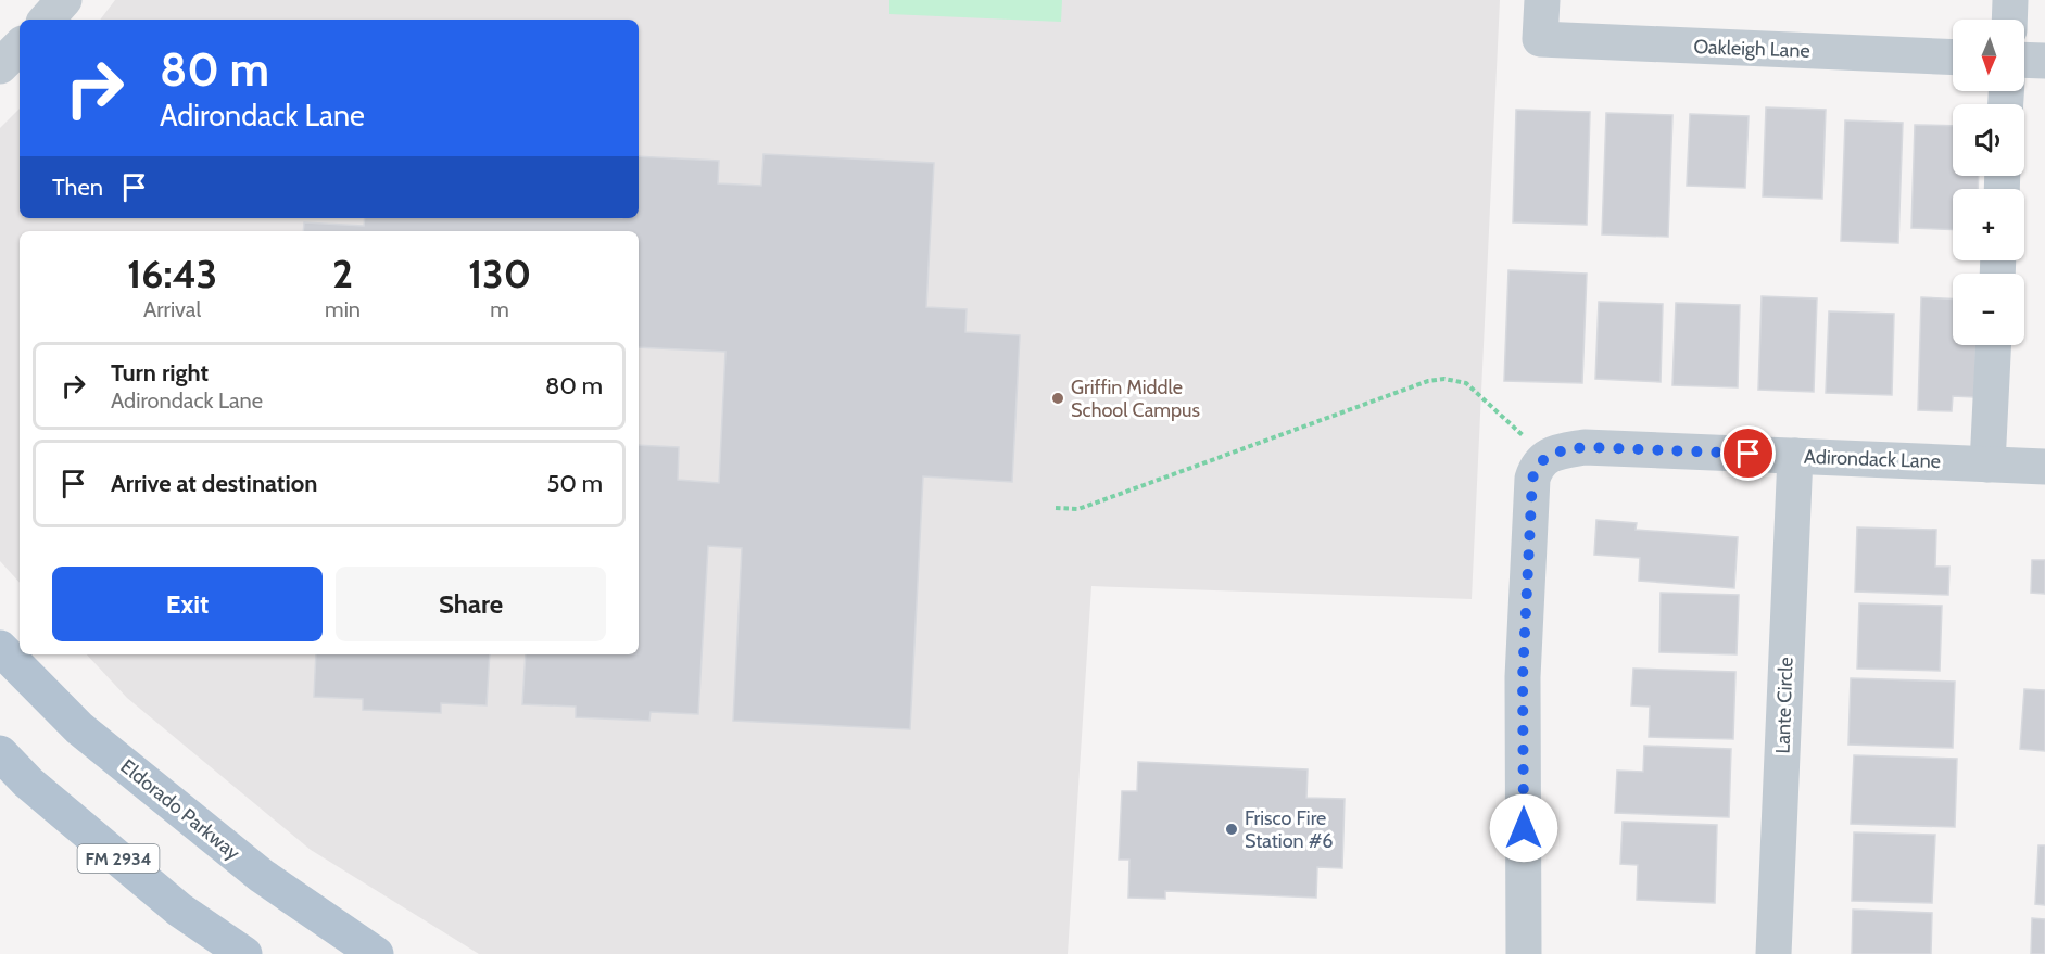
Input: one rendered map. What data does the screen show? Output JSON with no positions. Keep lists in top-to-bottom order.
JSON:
{
  "streets": {
    "main road": ["Eldorado Parkway", "FM 2934"],
    "street": ["Oakleigh Lane", "Adirondack Lane", "Lante Circle"]
  },
  "crossings": [
    ["Adirondack Lane", "Lante Circle"]
  ],
  "places": ["Griffin Middle School Campus", "Frisco Fire Station #6"],
  "north": "bottom",
  "page": {
    "map_buttons": ["+", "−"],
    "turn": ["80 m", "Adirondack Lane"],
    "then": "Then",
    "eta": [
      "16:43",
      "Arrival",
      "2",
      "min",
      "130",
      "m"
    ],
    "list": [
      {
        "name": "Turn right",
        "note": "Adirondack Lane",
        "value": "80 m"
      },
      {
        "name": "Arrive at destination",
        "value": "50 m"
      }
    ],
    "buttons": ["Exit", "Share"]
  }
}
